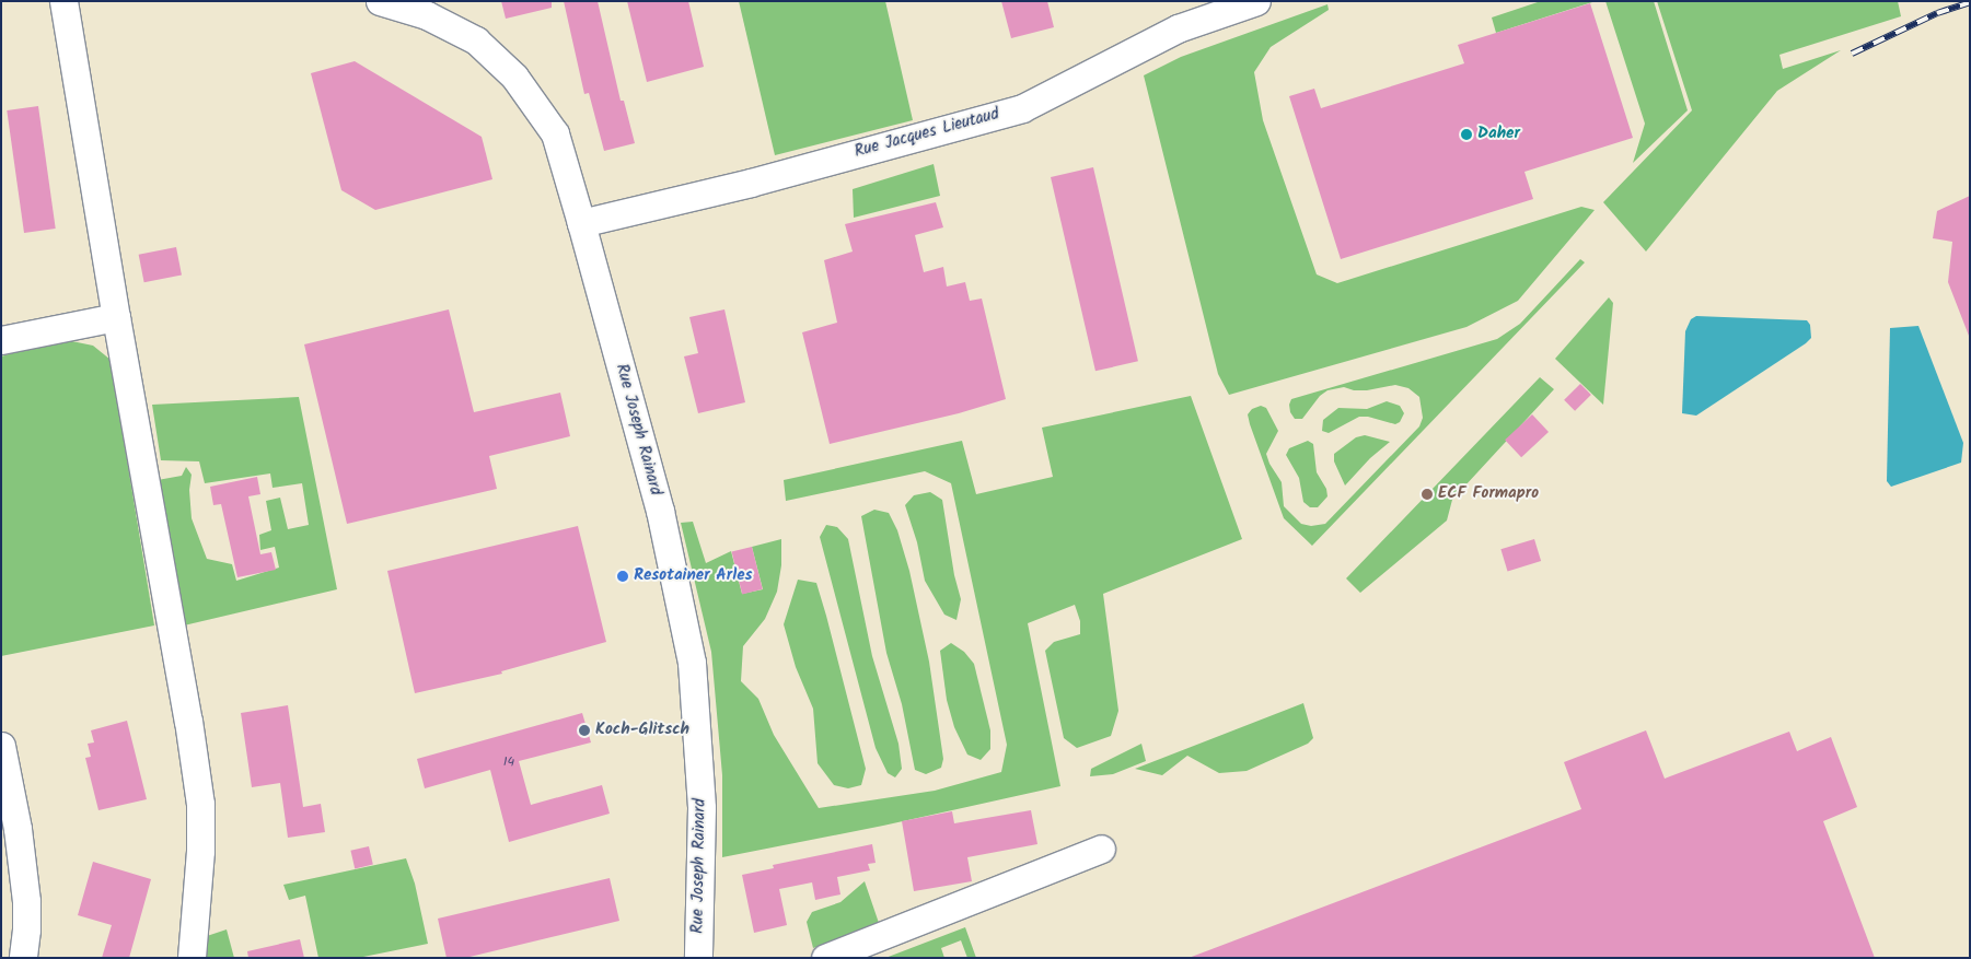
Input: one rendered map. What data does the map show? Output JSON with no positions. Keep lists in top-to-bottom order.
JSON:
{
  "streets": {
    "street": ["Rue Jacques Lieutaud", "Rue Joseph Rainard"]
  },
  "crossings": [
    ["Rue Jacques Lieutaud", "Rue Joseph Rainard"]
  ],
  "places": [
    "Daher",
    "ECF Formapro",
    "Resotainer Arles",
    "Koch-Glitsch"
  ],
  "house_numbers": ["14"]
}
